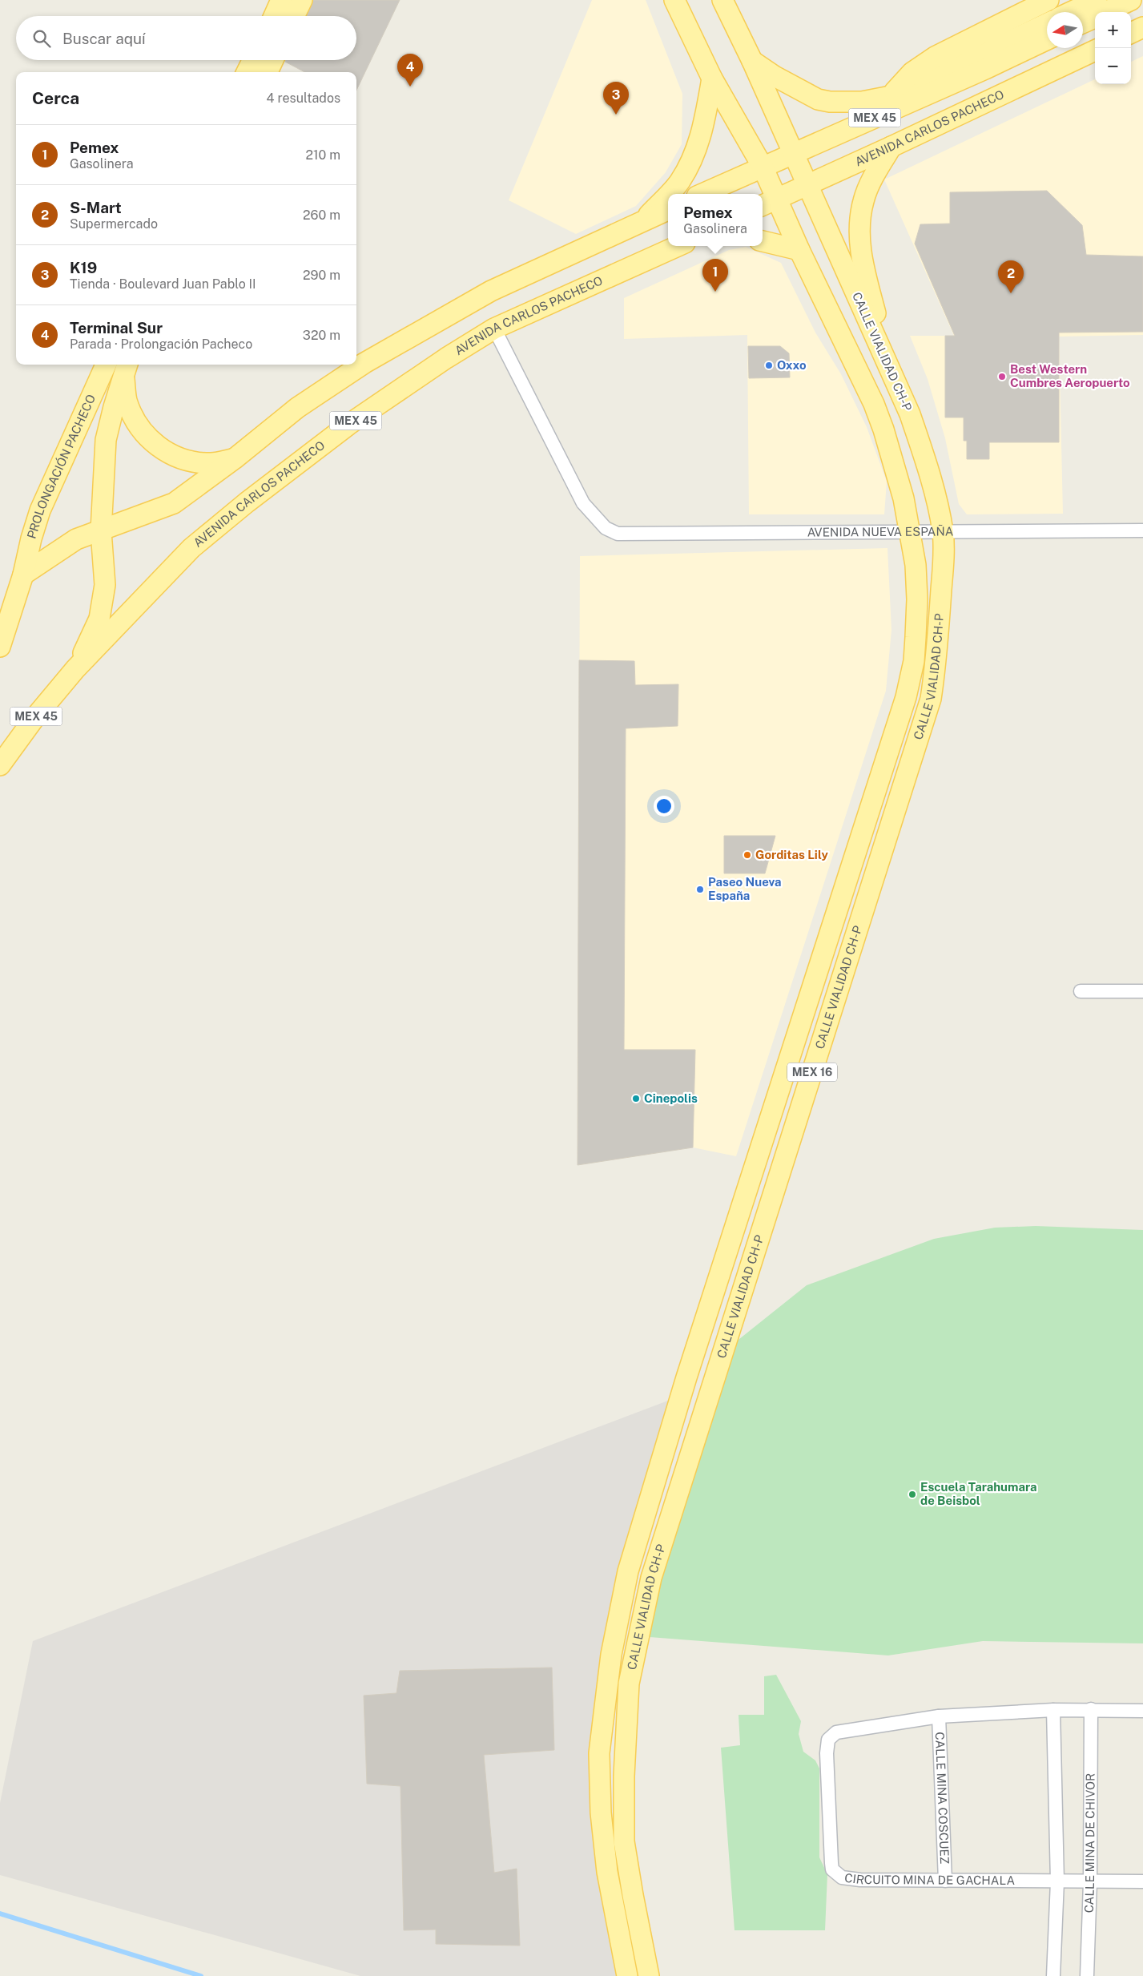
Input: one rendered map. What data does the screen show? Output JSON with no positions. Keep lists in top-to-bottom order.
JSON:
{
  "streets": {
    "main road": [
      "MEX 45",
      "AVENIDA CARLOS PACHECO",
      "CALLE VIALIDAD CH-P",
      "PROLONGACIÓN PACHECO",
      "MEX 16"
    ],
    "street": [
      "AVENIDA NUEVA ESPAÑA",
      "CALLE MINA COSCUEZ",
      "CALLE MINA DE CHIVOR",
      "CIRCUITO MINA DE GACHALA"
    ]
  },
  "crossings": [
    ["MEX 45", "CALLE VIALIDAD CH-P"],
    ["AVENIDA CARLOS PACHECO", "CALLE VIALIDAD CH-P"],
    ["AVENIDA CARLOS PACHECO", "PROLONGACIÓN PACHECO"],
    ["AVENIDA CARLOS PACHECO", "AVENIDA NUEVA ESPAÑA"],
    ["CALLE VIALIDAD CH-P", "AVENIDA NUEVA ESPAÑA"],
    ["CALLE MINA COSCUEZ", "CIRCUITO MINA DE GACHALA"],
    ["CALLE MINA DE CHIVOR", "CIRCUITO MINA DE GACHALA"]
  ],
  "places": [
    "Oxxo",
    "Best Western Cumbres Aeropuerto",
    "Gorditas Lily",
    "Paseo Nueva España",
    "Cinepolis",
    "Escuela Tarahumara de Beisbol"
  ],
  "north": "left",
  "page": {
    "map_buttons": ["+", "−"],
    "search": "Buscar aquí",
    "pins": [
      "4",
      "3",
      "1",
      "2"
    ],
    "heading": ["Cerca", "4 resultados"],
    "list": [
      {
        "mark": "1",
        "name": "Pemex",
        "note": "Gasolinera",
        "value": "210 m"
      },
      {
        "mark": "2",
        "name": "S-Mart",
        "note": "Supermercado",
        "value": "260 m"
      },
      {
        "mark": "3",
        "name": "K19",
        "note": "Tienda · Boulevard Juan Pablo II",
        "value": "290 m"
      },
      {
        "mark": "4",
        "name": "Terminal Sur",
        "note": "Parada · Prolongación Pacheco",
        "value": "320 m"
      }
    ],
    "popup": ["Pemex", "Gasolinera"]
  }
}
